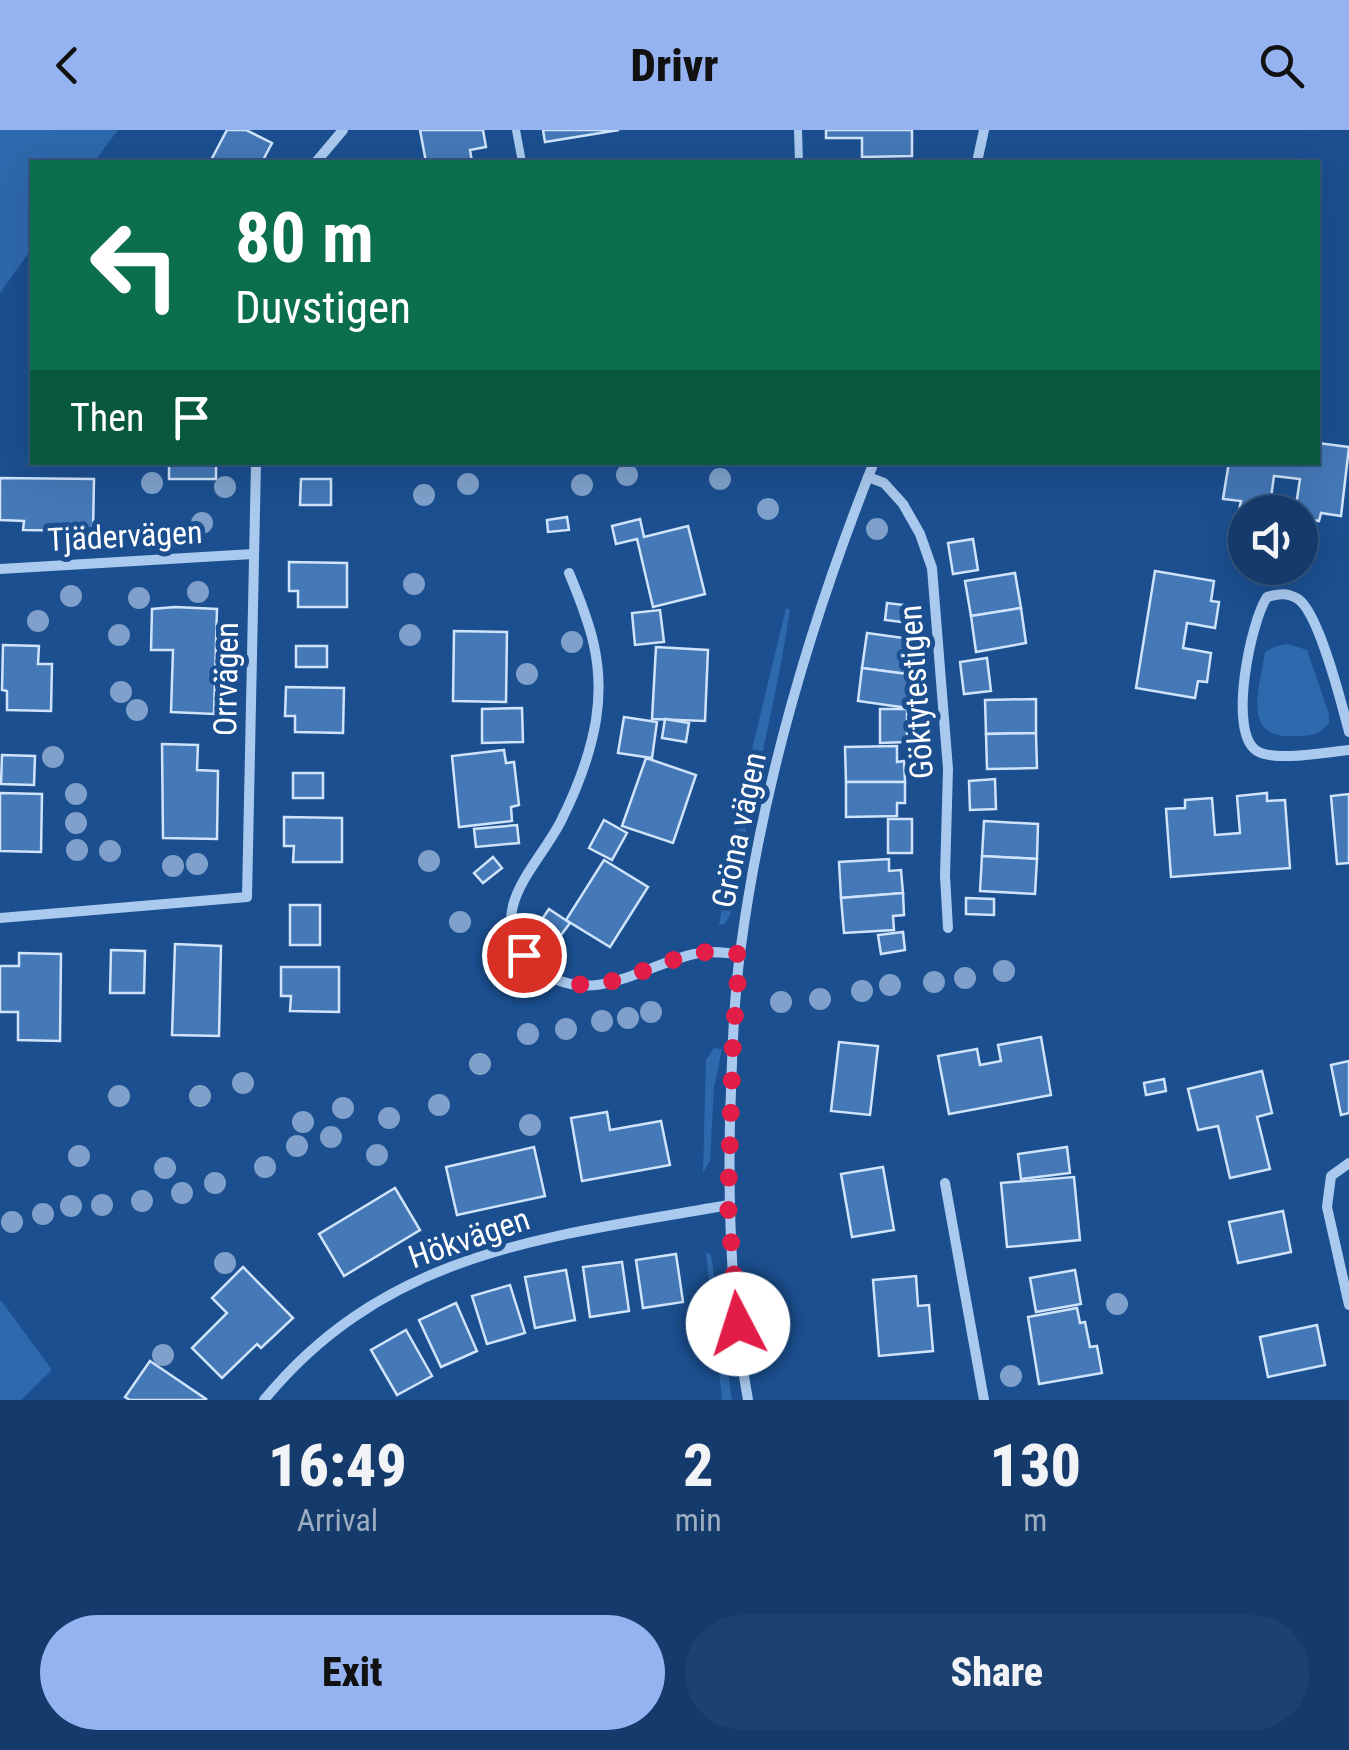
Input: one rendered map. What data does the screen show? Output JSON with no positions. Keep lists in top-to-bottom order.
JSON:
{
  "streets": {
    "street": [
      "Tjädervägen",
      "Orrvägen",
      "Göktytestigen",
      "Gröna vägen",
      "Hökvägen"
    ]
  },
  "crossings": [
    ["Tjädervägen", "Orrvägen"],
    ["Göktytestigen", "Gröna vägen"],
    ["Gröna vägen", "Hökvägen"]
  ],
  "page": {
    "header": "Drivr",
    "turn": ["80 m", "Duvstigen"],
    "then": "Then",
    "eta": [
      "16:49",
      "Arrival",
      "2",
      "min",
      "130",
      "m"
    ],
    "buttons": ["Exit", "Share"]
  }
}
